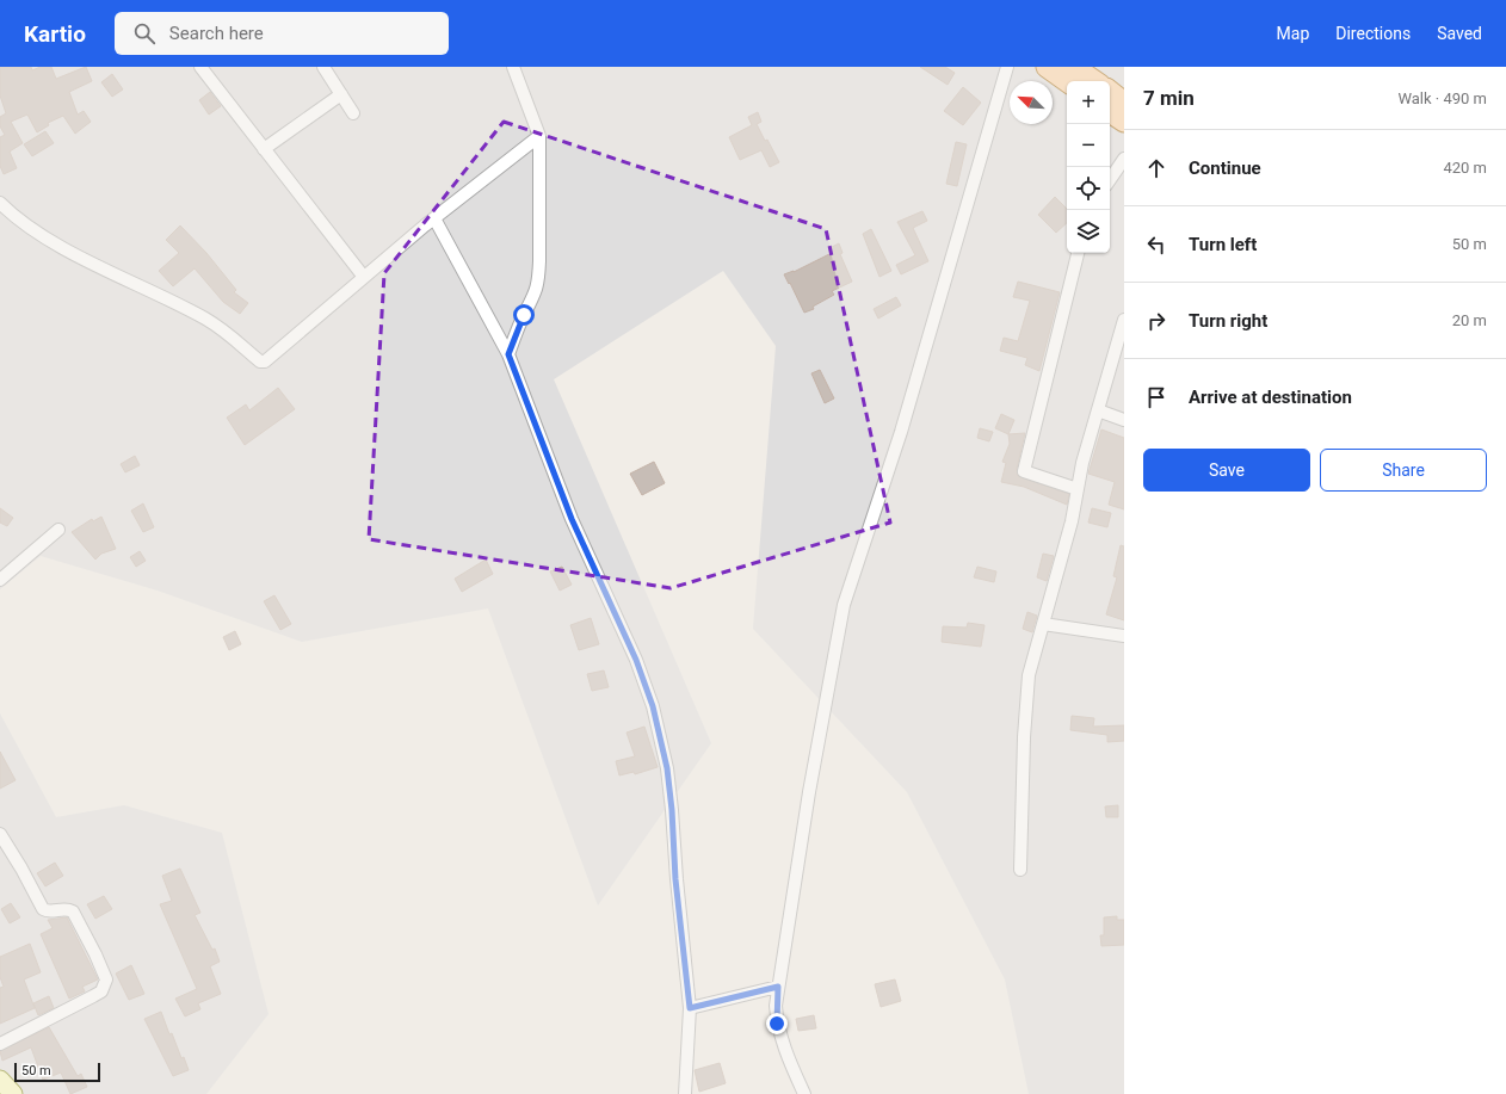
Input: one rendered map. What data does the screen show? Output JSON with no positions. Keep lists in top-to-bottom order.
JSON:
{
  "scale_bar": "50 m",
  "north": "top left",
  "page": {
    "header": "Kartio",
    "search": "Search here",
    "nav": ["Map", "Directions", "Saved"],
    "heading": ["7 min", "Walk · 490 m"],
    "map_buttons": ["+", "−"],
    "list": [
      ["Continue", "420 m"],
      ["Turn left", "50 m"],
      ["Turn right", "20 m"],
      "Arrive at destination"
    ],
    "buttons": ["Save", "Share"],
    "scale": "50 m"
  }
}
